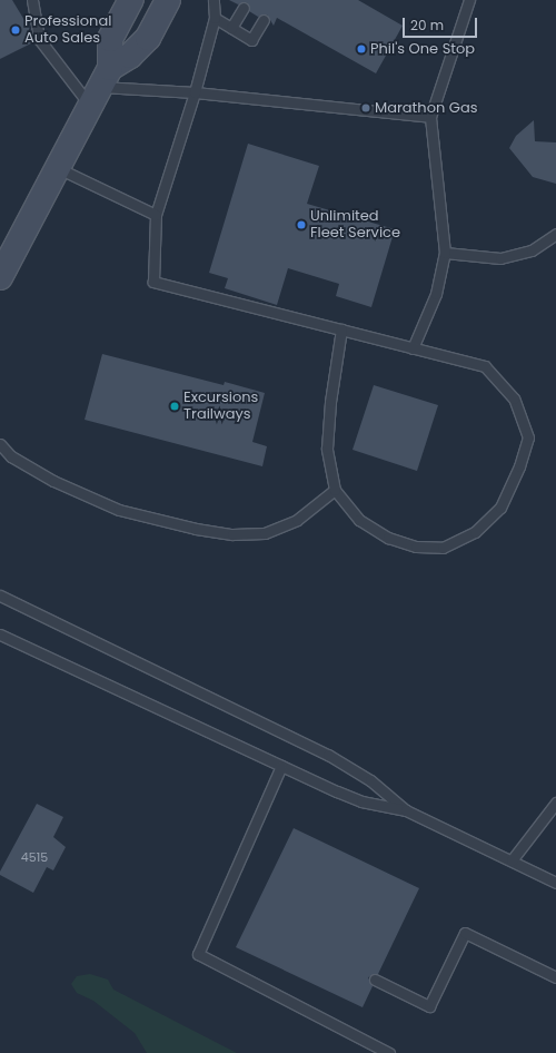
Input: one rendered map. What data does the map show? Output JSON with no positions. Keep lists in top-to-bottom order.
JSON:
{
  "places": [
    "Professional Auto Sales",
    "Phil's One Stop",
    "Marathon Gas",
    "Unlimited Fleet Service",
    "Excursions Trailways"
  ],
  "house_numbers": ["4515"],
  "scale_bar": "20 m"
}
